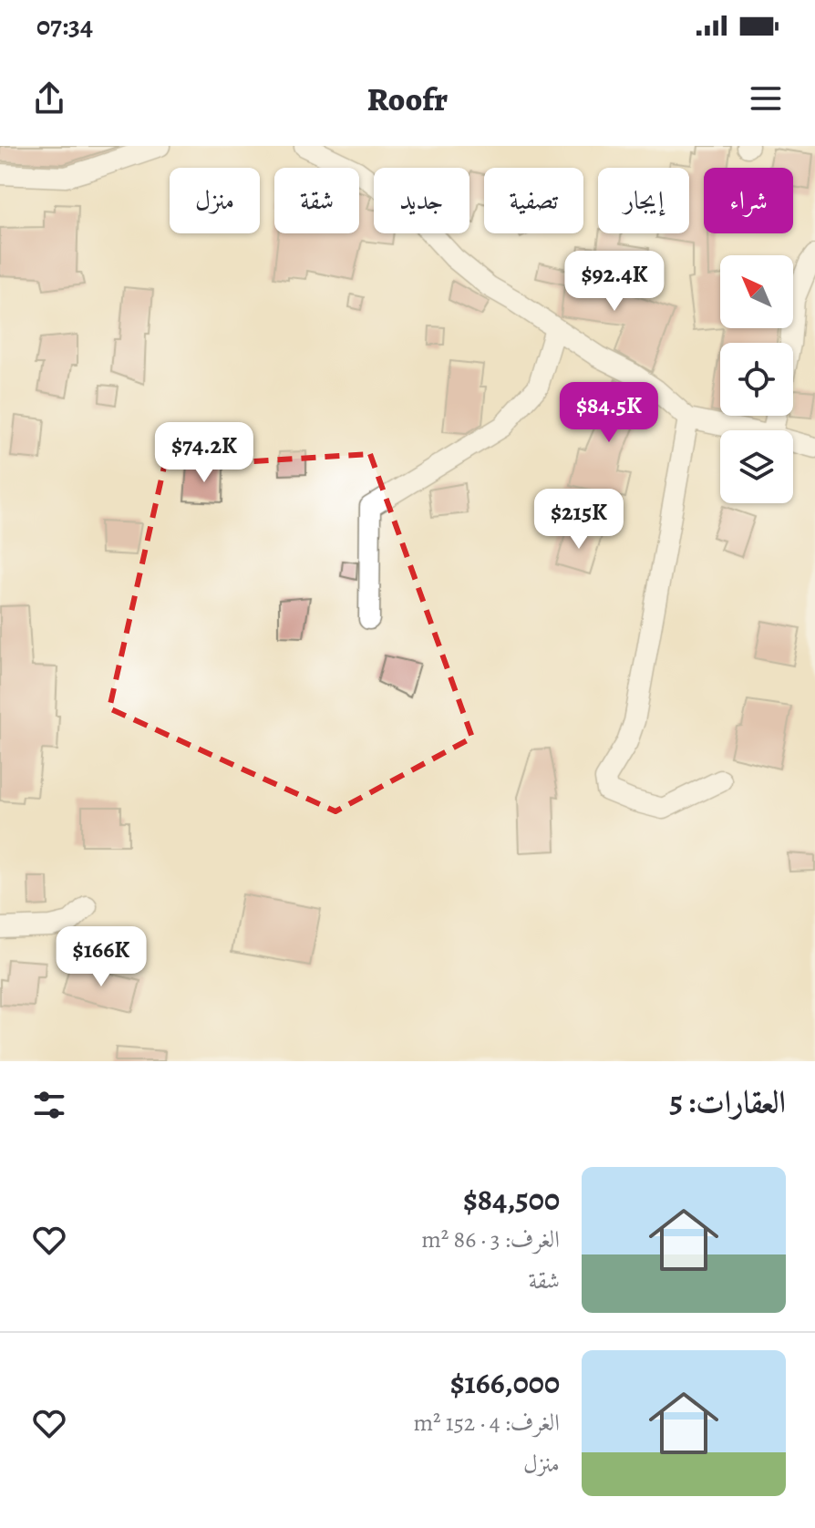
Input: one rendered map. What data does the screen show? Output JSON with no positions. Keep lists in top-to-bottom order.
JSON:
{
  "north": "top left",
  "page": {
    "status": "07:34",
    "header": "Roofr",
    "chip": [
      "شراء",
      "إيجار",
      "تصفية",
      "جديد",
      "شقة",
      "منزل"
    ],
    "price": [
      "$92.4K",
      "$84.5K",
      "$74.2K",
      "$215K",
      "$166K"
    ],
    "heading": "العقارات: 5",
    "list": [
      {
        "name": "$84,500",
        "note": "الغرف: 3 · 86 m² · شقة"
      },
      {
        "name": "$166,000",
        "note": "الغرف: 4 · 152 m² · منزل"
      }
    ]
  }
}
